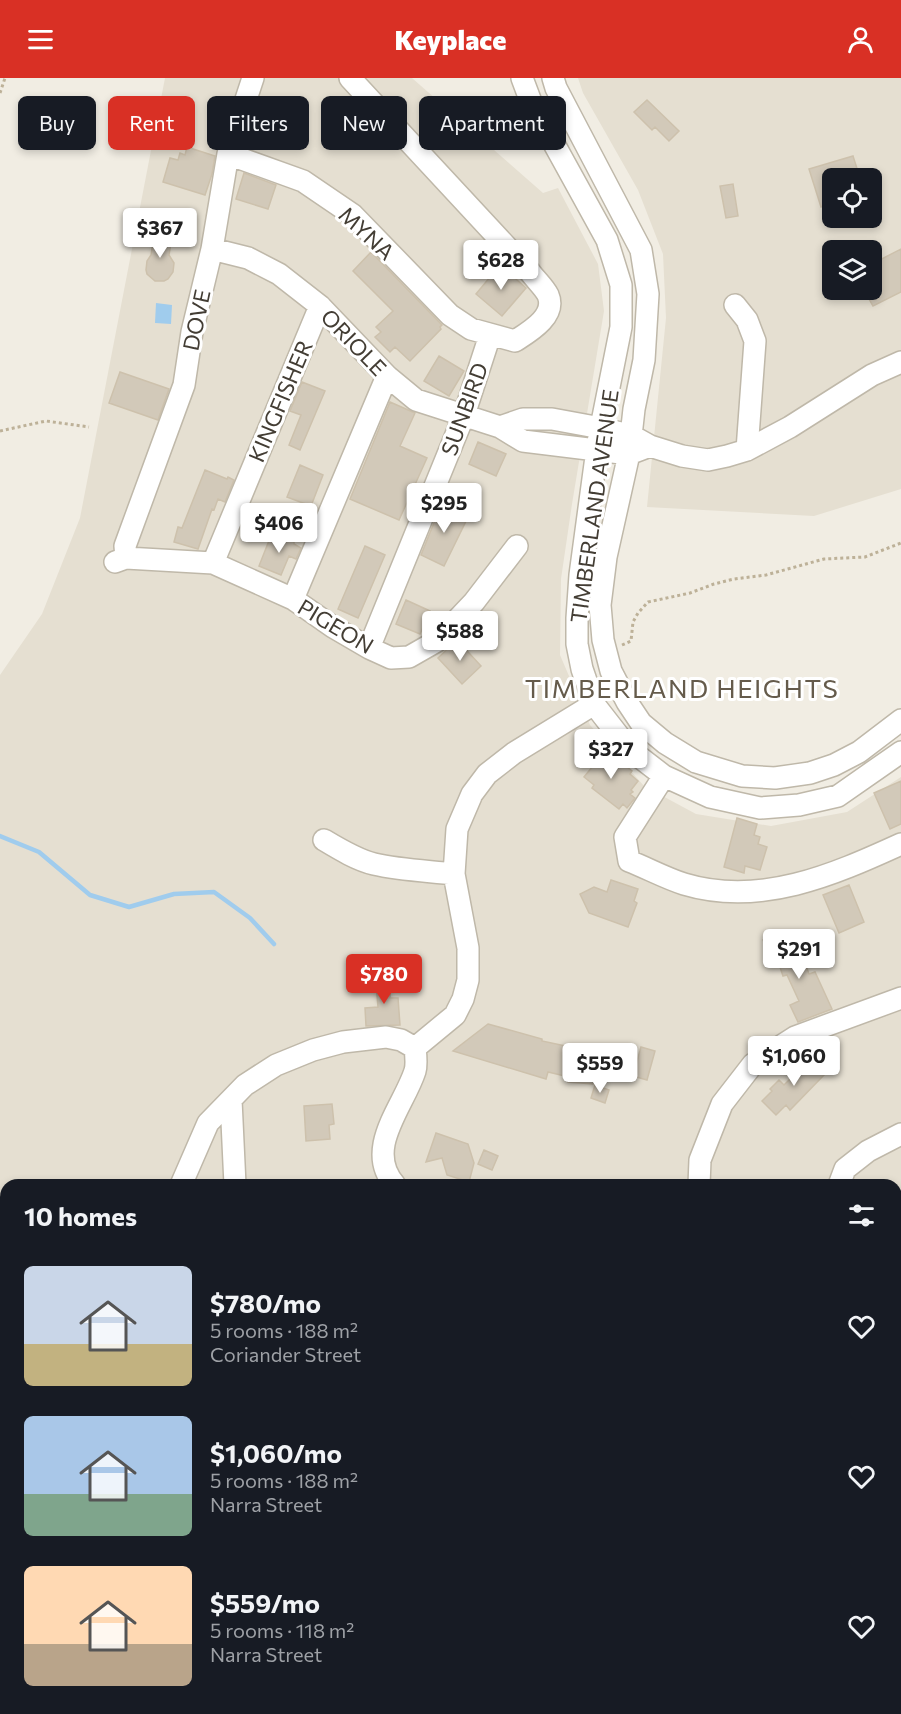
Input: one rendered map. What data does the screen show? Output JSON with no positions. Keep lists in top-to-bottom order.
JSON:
{
  "streets": {
    "street": [
      "MYNA",
      "DOVE",
      "ORIOLE",
      "KINGFISHER",
      "SUNBIRD",
      "TIMBERLAND AVENUE",
      "PIGEON"
    ]
  },
  "crossings": [
    ["MYNA", "DOVE"],
    ["MYNA", "SUNBIRD"],
    ["DOVE", "ORIOLE"],
    ["DOVE", "PIGEON"],
    ["ORIOLE", "KINGFISHER"],
    ["ORIOLE", "SUNBIRD"],
    ["ORIOLE", "TIMBERLAND AVENUE"],
    ["KINGFISHER", "PIGEON"],
    ["SUNBIRD", "PIGEON"]
  ],
  "districts": ["TIMBERLAND HEIGHTS"],
  "page": {
    "header": "Keyplace",
    "chip": [
      "Buy",
      "Rent",
      "Filters",
      "New",
      "Apartment"
    ],
    "price": [
      "$367",
      "$628",
      "$295",
      "$406",
      "$588",
      "$327",
      "$291",
      "$780",
      "$1,060",
      "$559"
    ],
    "heading": "10 homes",
    "list": [
      {
        "name": "$780/mo",
        "note": "5 rooms · 188 m² · Coriander Street"
      },
      {
        "name": "$1,060/mo",
        "note": "5 rooms · 188 m² · Narra Street"
      },
      {
        "name": "$559/mo",
        "note": "5 rooms · 118 m² · Narra Street"
      }
    ]
  }
}
